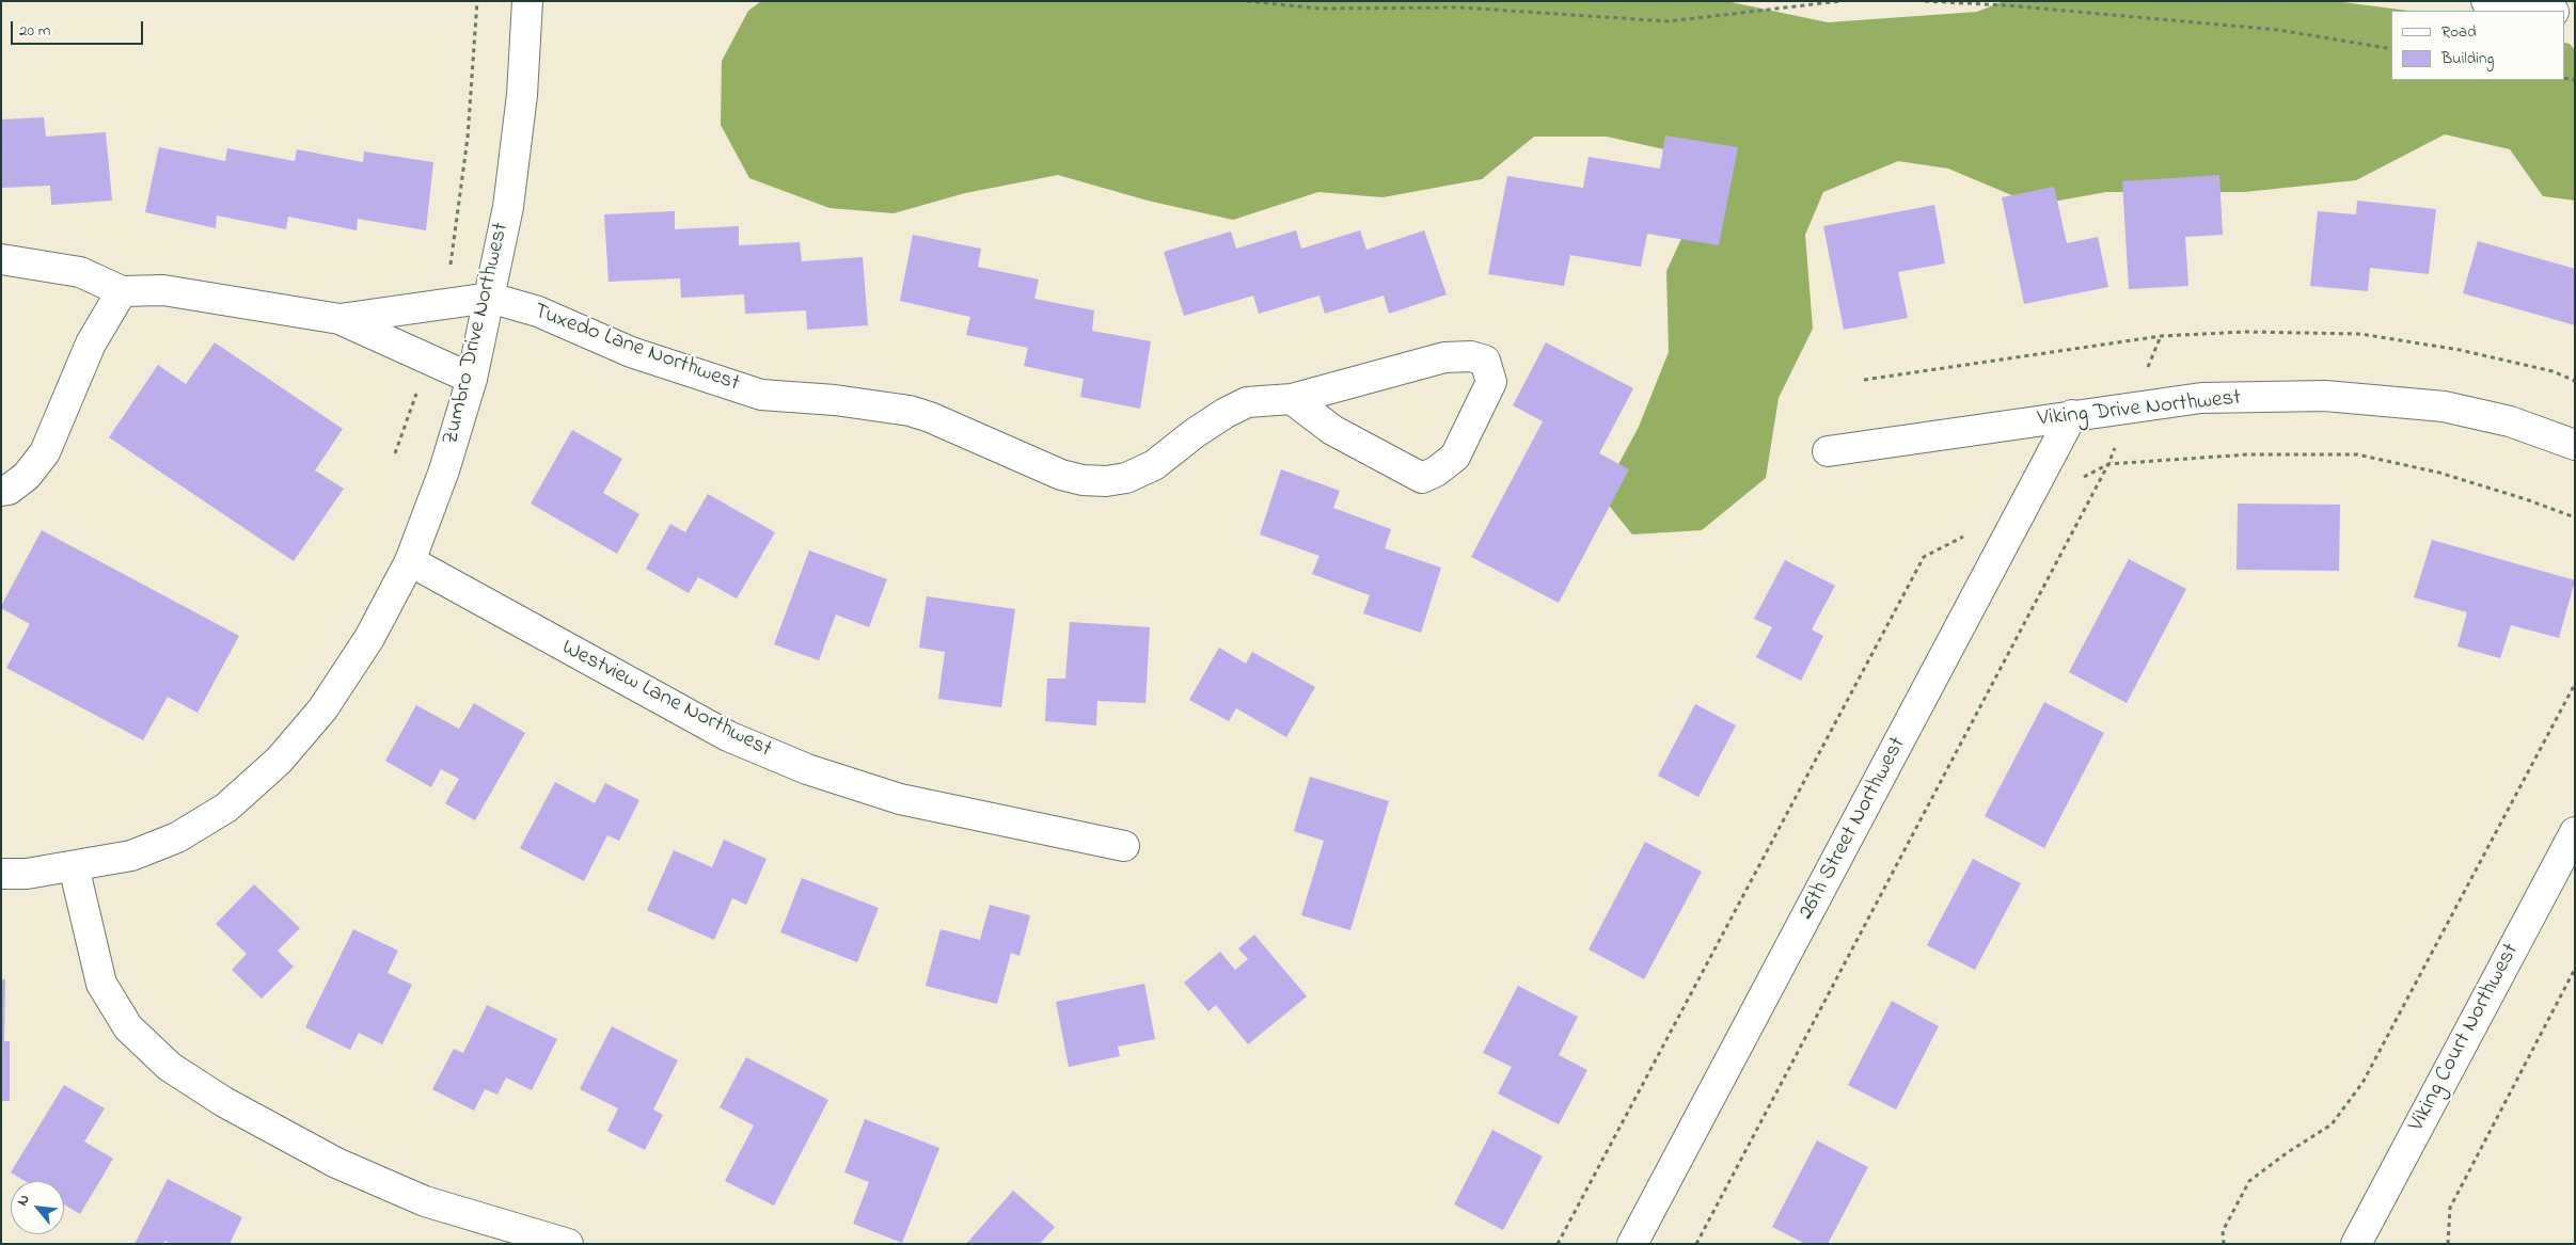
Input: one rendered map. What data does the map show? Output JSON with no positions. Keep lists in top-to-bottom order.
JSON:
{
  "streets": {
    "street": [
      "Zumbro Drive Northwest",
      "Tuxedo Lane Northwest",
      "Viking Drive Northwest",
      "Westview Lane Northwest",
      "26th Street Northwest",
      "Viking Court Northwest"
    ]
  },
  "crossings": [
    ["Zumbro Drive Northwest", "Tuxedo Lane Northwest"],
    ["Zumbro Drive Northwest", "Westview Lane Northwest"],
    ["Viking Drive Northwest", "26th Street Northwest"]
  ],
  "legend": ["Road", "Building"],
  "scale_bar": "20 m",
  "north": "top left"
}
